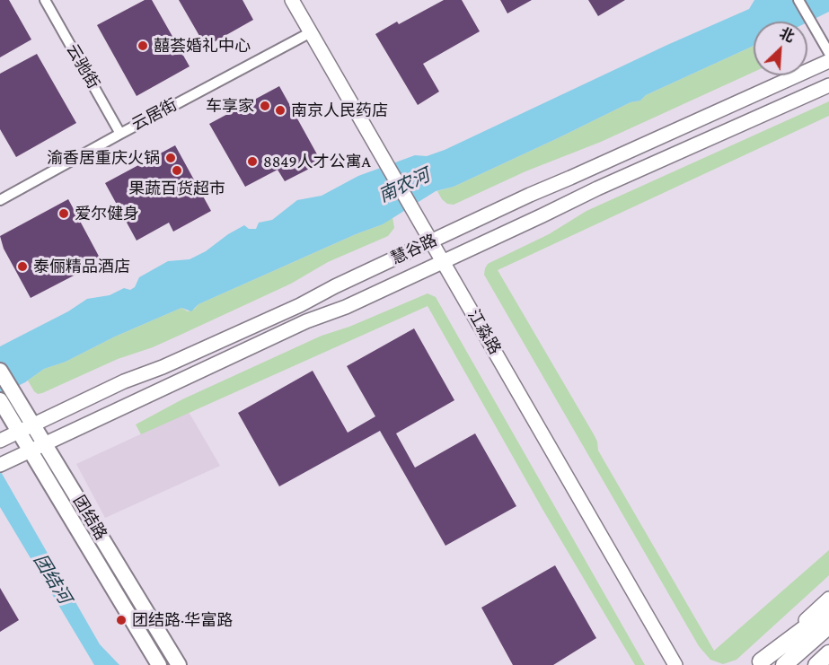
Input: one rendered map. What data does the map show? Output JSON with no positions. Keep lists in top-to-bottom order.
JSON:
{
  "streets": {
    "main road": ["慧谷路", "江淼路", "团结路"],
    "street": ["云驰街", "云居街"]
  },
  "crossings": [
    ["云驰街", "云居街"],
    ["云居街", "江淼路"],
    ["慧谷路", "江淼路"],
    ["慧谷路", "团结路"]
  ],
  "water": ["南农河", "团结河"],
  "places": [
    "囍荟婚礼中心",
    "车享家",
    "南京人民药店",
    "渝香居重庆火锅",
    "8849人才公寓A",
    "果蔬百货超市",
    "爱尔健身",
    "泰俪精品酒店",
    "团结路·华富路"
  ],
  "north": "top right"
}
